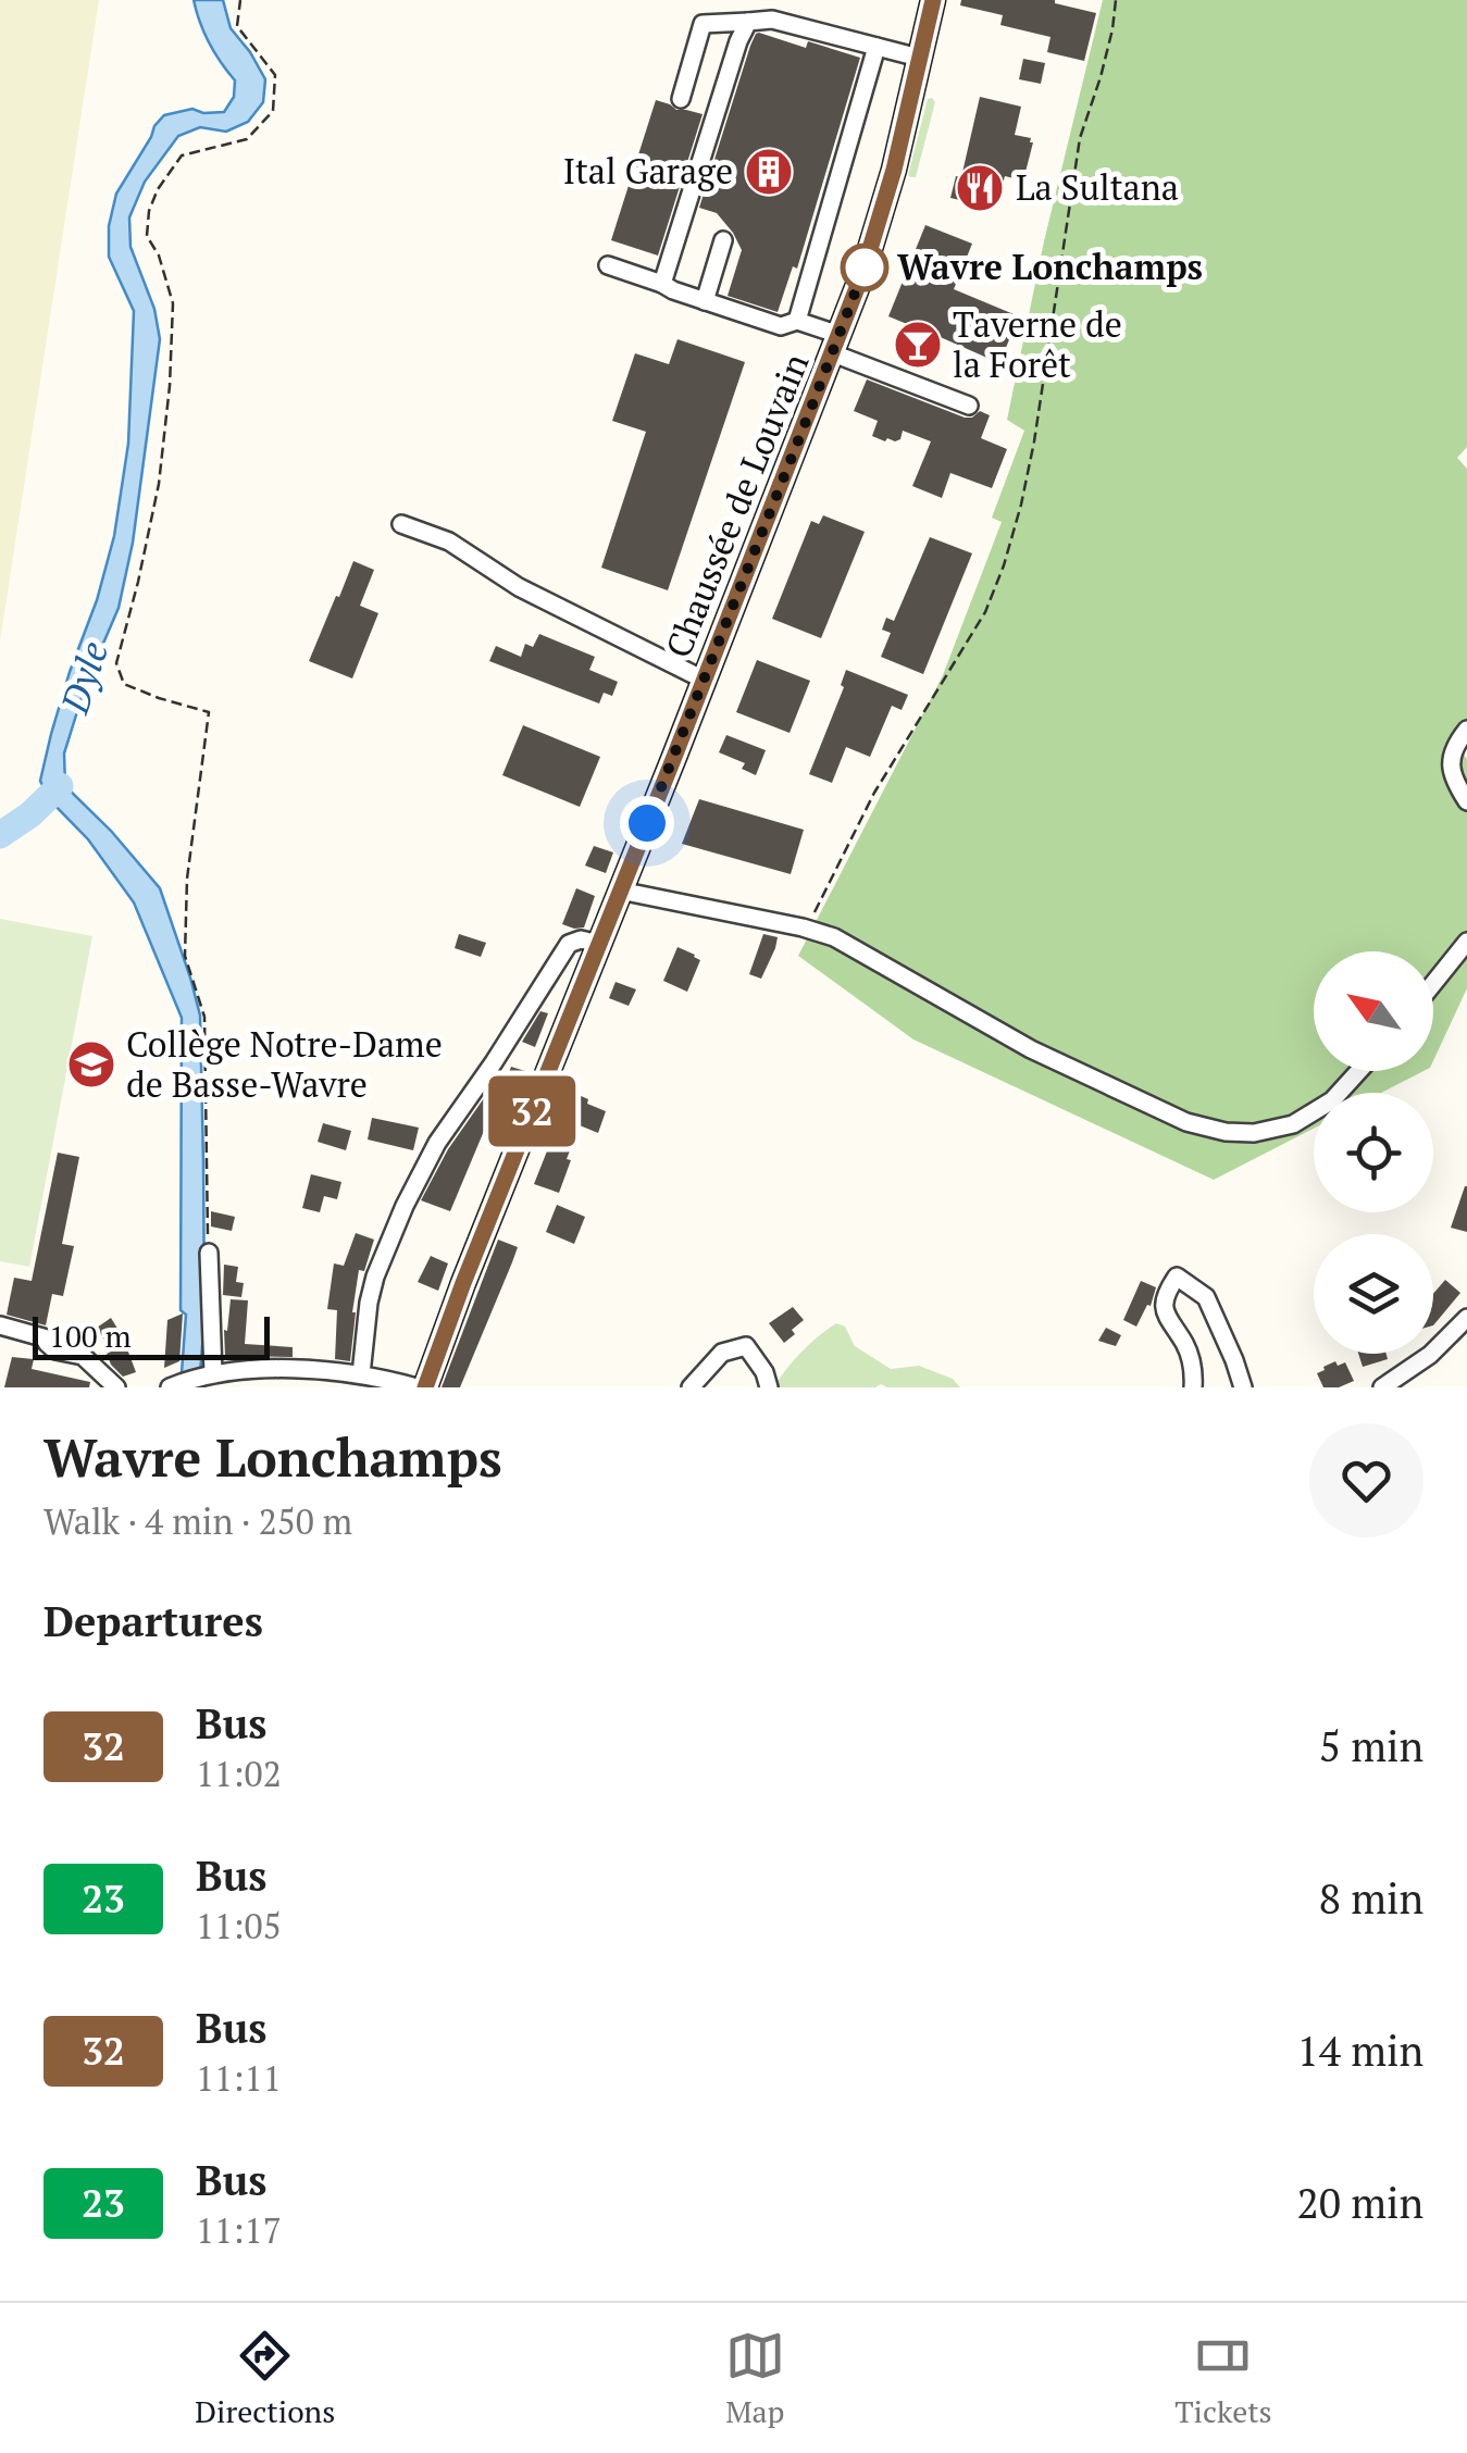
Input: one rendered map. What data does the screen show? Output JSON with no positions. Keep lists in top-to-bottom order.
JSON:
{
  "streets": {
    "main road": ["Chaussée de Louvain"]
  },
  "water": ["Dyle"],
  "places": {
    "building": ["Ital Garage"],
    "restaurant": ["La Sultana"],
    "other": ["Wavre Lonchamps"],
    "bar": ["Taverne de la Forêt"],
    "school or university": ["Collège Notre-Dame de Basse-Wavre"]
  },
  "lines": ["bus line 32"],
  "scale_bar": "100 m",
  "north": "top left",
  "page": {
    "on_map": "32",
    "scale": "100 m",
    "heading": [
      ["Wavre Lonchamps", "Walk · 4 min · 250 m"],
      "Departures"
    ],
    "list": [
      {
        "mark": "32",
        "name": "Bus",
        "note": "11:02",
        "value": "5 min"
      },
      {
        "mark": "23",
        "name": "Bus",
        "note": "11:05",
        "value": "8 min"
      },
      {
        "mark": "32",
        "name": "Bus",
        "note": "11:11",
        "value": "14 min"
      },
      {
        "mark": "23",
        "name": "Bus",
        "note": "11:17",
        "value": "20 min"
      }
    ],
    "tabs": ["Directions", "Map", "Tickets"]
  }
}
